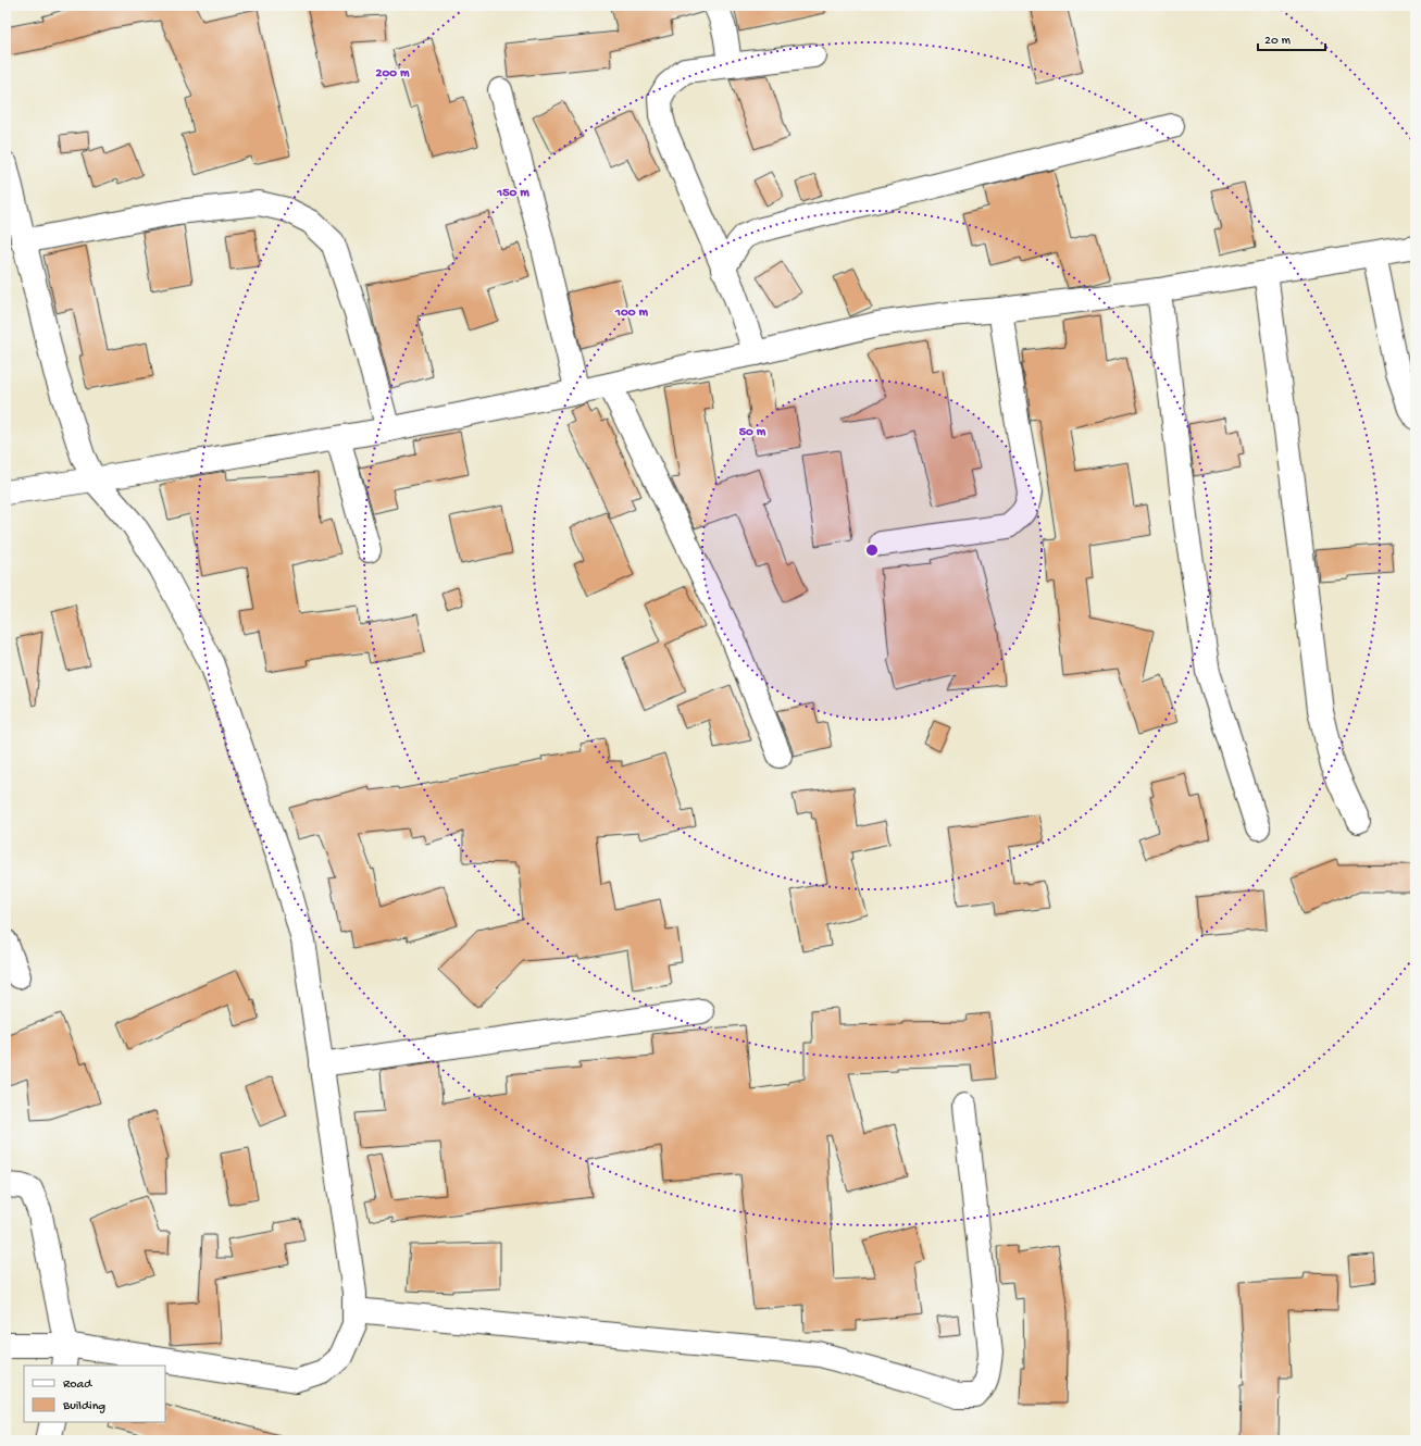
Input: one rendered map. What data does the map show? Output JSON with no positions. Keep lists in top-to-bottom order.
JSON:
{
  "legend": ["Road", "Building"],
  "scale_bar": "20 m",
  "rings": [
    "200 m",
    "150 m",
    "100 m",
    "50 m"
  ]
}
